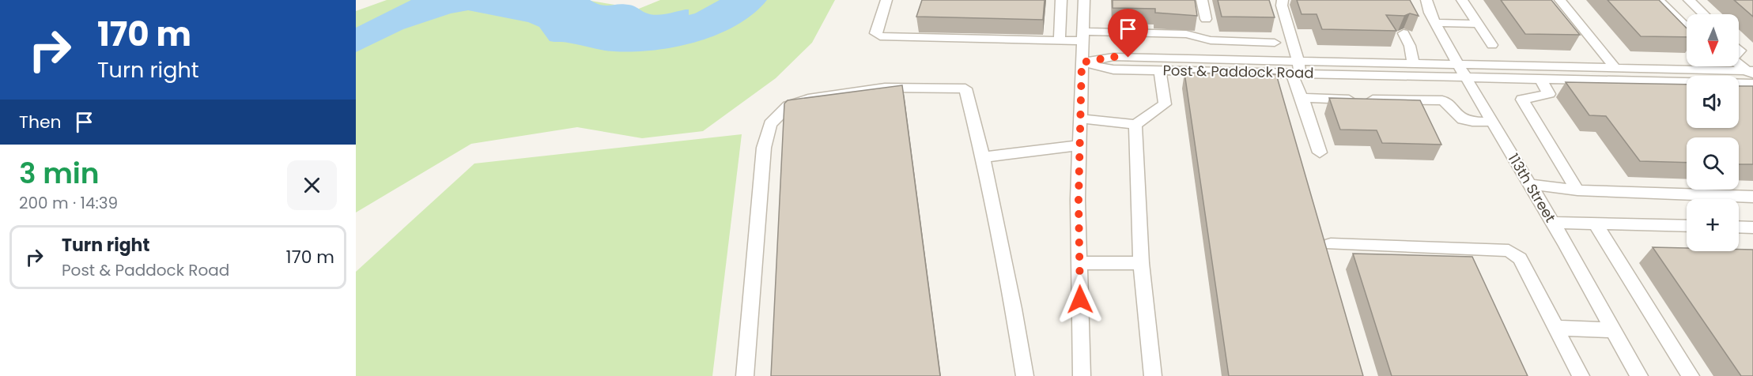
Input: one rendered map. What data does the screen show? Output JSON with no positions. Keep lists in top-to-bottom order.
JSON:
{
  "streets": {
    "street": ["Post & Paddock Road", "113th Street"]
  },
  "crossings": [
    ["Post & Paddock Road", "113th Street"]
  ],
  "north": "bottom",
  "page": {
    "turn": ["170 m", "Turn right"],
    "map_buttons": "+",
    "then": "Then",
    "heading": ["3 min", "200 m · 14:39"],
    "list": [
      {
        "name": "Turn right",
        "note": "Post & Paddock Road",
        "value": "170 m"
      }
    ]
  }
}
